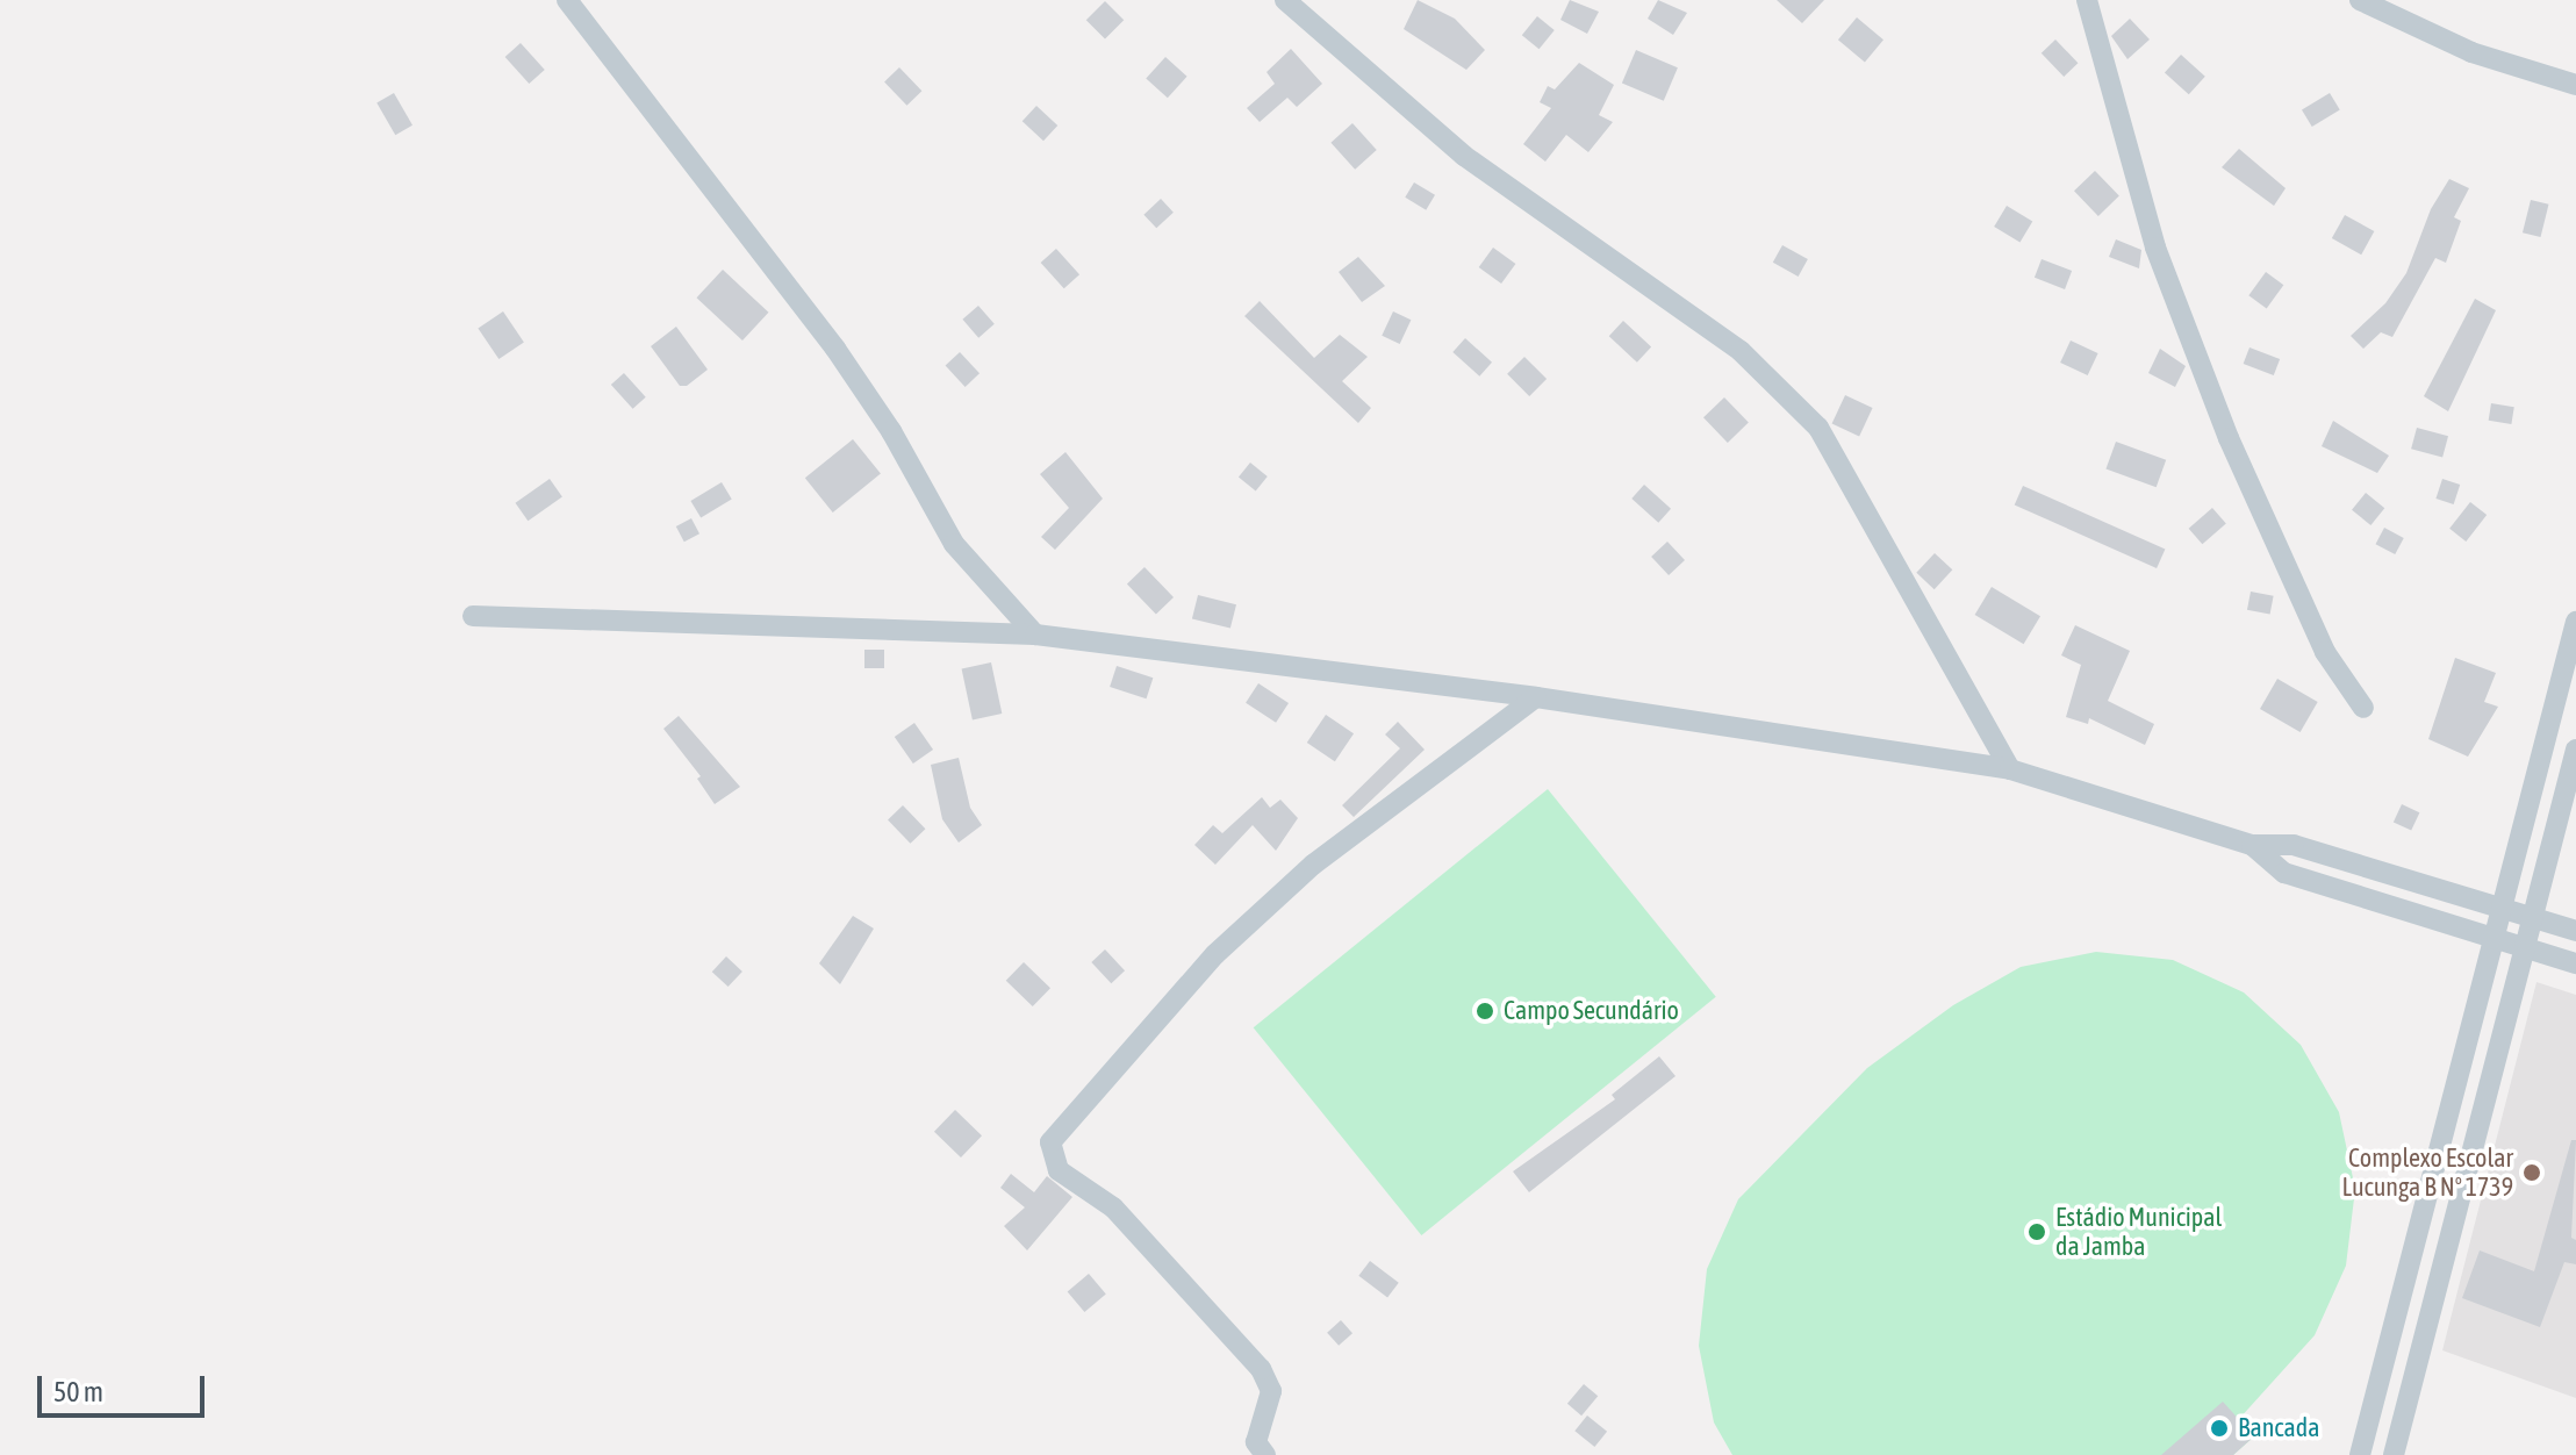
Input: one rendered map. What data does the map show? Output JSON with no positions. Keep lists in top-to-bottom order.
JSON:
{
  "places": [
    "Campo Secundário",
    "Complexo Escolar Lucunga B Nº 1739",
    "Estádio Municipal da Jamba",
    "Bancada"
  ],
  "scale_bar": "50 m"
}
